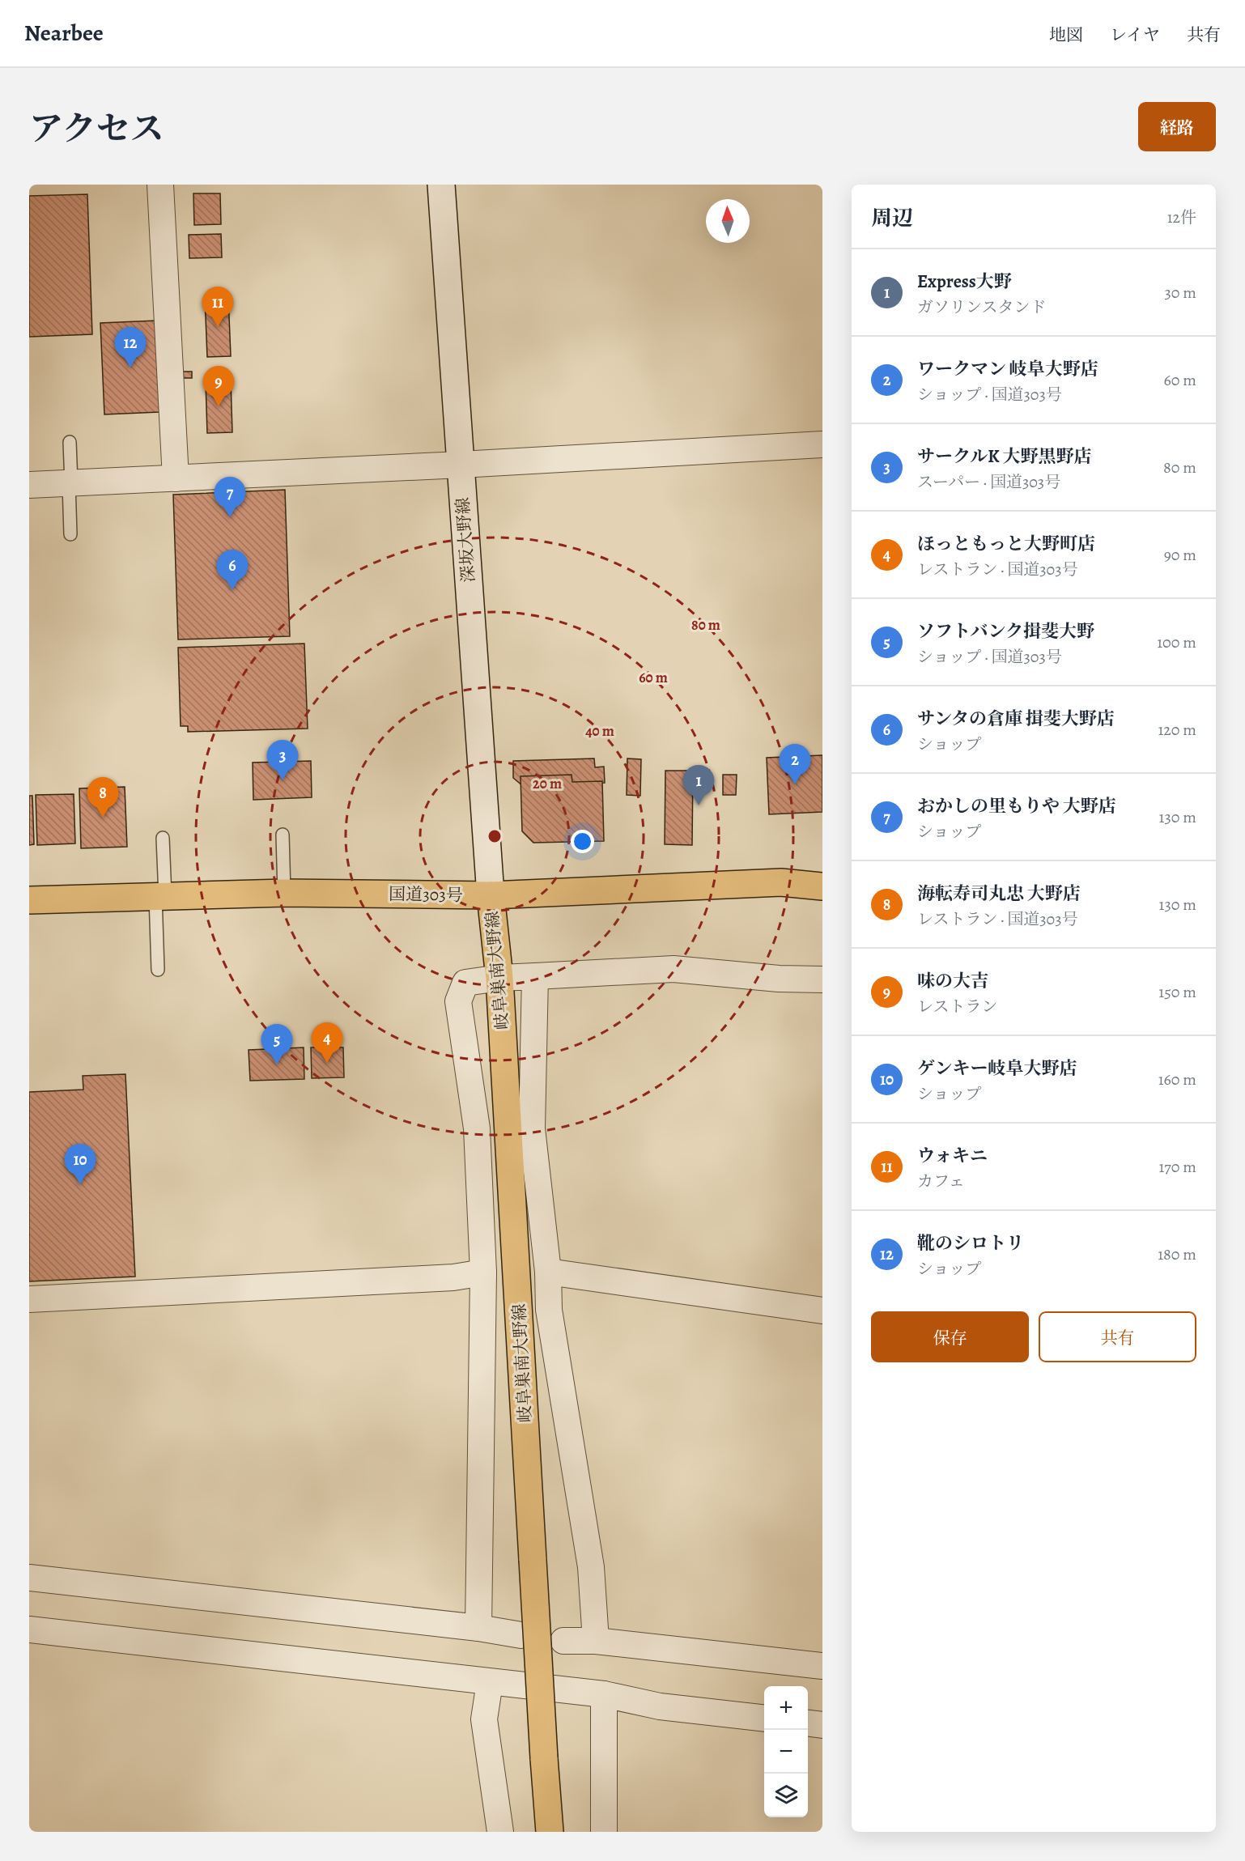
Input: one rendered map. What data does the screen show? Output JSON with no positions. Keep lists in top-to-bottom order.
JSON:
{
  "streets": {
    "main road": ["深坂大野線", "国道303号", "岐阜巣南大野線"]
  },
  "crossings": [
    ["深坂大野線", "国道303号"],
    ["深坂大野線", "岐阜巣南大野線"],
    ["国道303号", "岐阜巣南大野線"]
  ],
  "north": "top",
  "page": {
    "header": "Nearbee",
    "nav": ["地図", "レイヤ", "共有"],
    "title": "アクセス",
    "buttons": [
      "経路",
      ["保存", "共有"]
    ],
    "heading": ["周辺", "12件"],
    "list": [
      {
        "mark": "1",
        "name": "Express大野",
        "note": "ガソリンスタンド",
        "value": "30 m"
      },
      {
        "mark": "2",
        "name": "ワークマン 岐阜大野店",
        "note": "ショップ · 国道303号",
        "value": "60 m"
      },
      {
        "mark": "3",
        "name": "サークルK 大野黒野店",
        "note": "スーパー · 国道303号",
        "value": "80 m"
      },
      {
        "mark": "4",
        "name": "ほっともっと大野町店",
        "note": "レストラン · 国道303号",
        "value": "90 m"
      },
      {
        "mark": "5",
        "name": "ソフトバンク揖斐大野",
        "note": "ショップ · 国道303号",
        "value": "100 m"
      },
      {
        "mark": "6",
        "name": "サンタの倉庫 揖斐大野店",
        "note": "ショップ",
        "value": "120 m"
      },
      {
        "mark": "7",
        "name": "おかしの里もりや 大野店",
        "note": "ショップ",
        "value": "130 m"
      },
      {
        "mark": "8",
        "name": "海転寿司丸忠 大野店",
        "note": "レストラン · 国道303号",
        "value": "130 m"
      },
      {
        "mark": "9",
        "name": "味の大吉",
        "note": "レストラン",
        "value": "150 m"
      },
      {
        "mark": "10",
        "name": "ゲンキー岐阜大野店",
        "note": "ショップ",
        "value": "160 m"
      },
      {
        "mark": "11",
        "name": "ウォキニ",
        "note": "カフェ",
        "value": "170 m"
      },
      {
        "mark": "12",
        "name": "靴のシロトリ",
        "note": "ショップ",
        "value": "180 m"
      }
    ],
    "pins": [
      "11",
      "12",
      "9",
      "7",
      "6",
      "3",
      "2",
      "1",
      "8",
      "4",
      "5",
      "10"
    ],
    "map_buttons": ["+", "−"]
  },
  "rings": [
    "80 m",
    "60 m",
    "40 m",
    "20 m"
  ]
}
